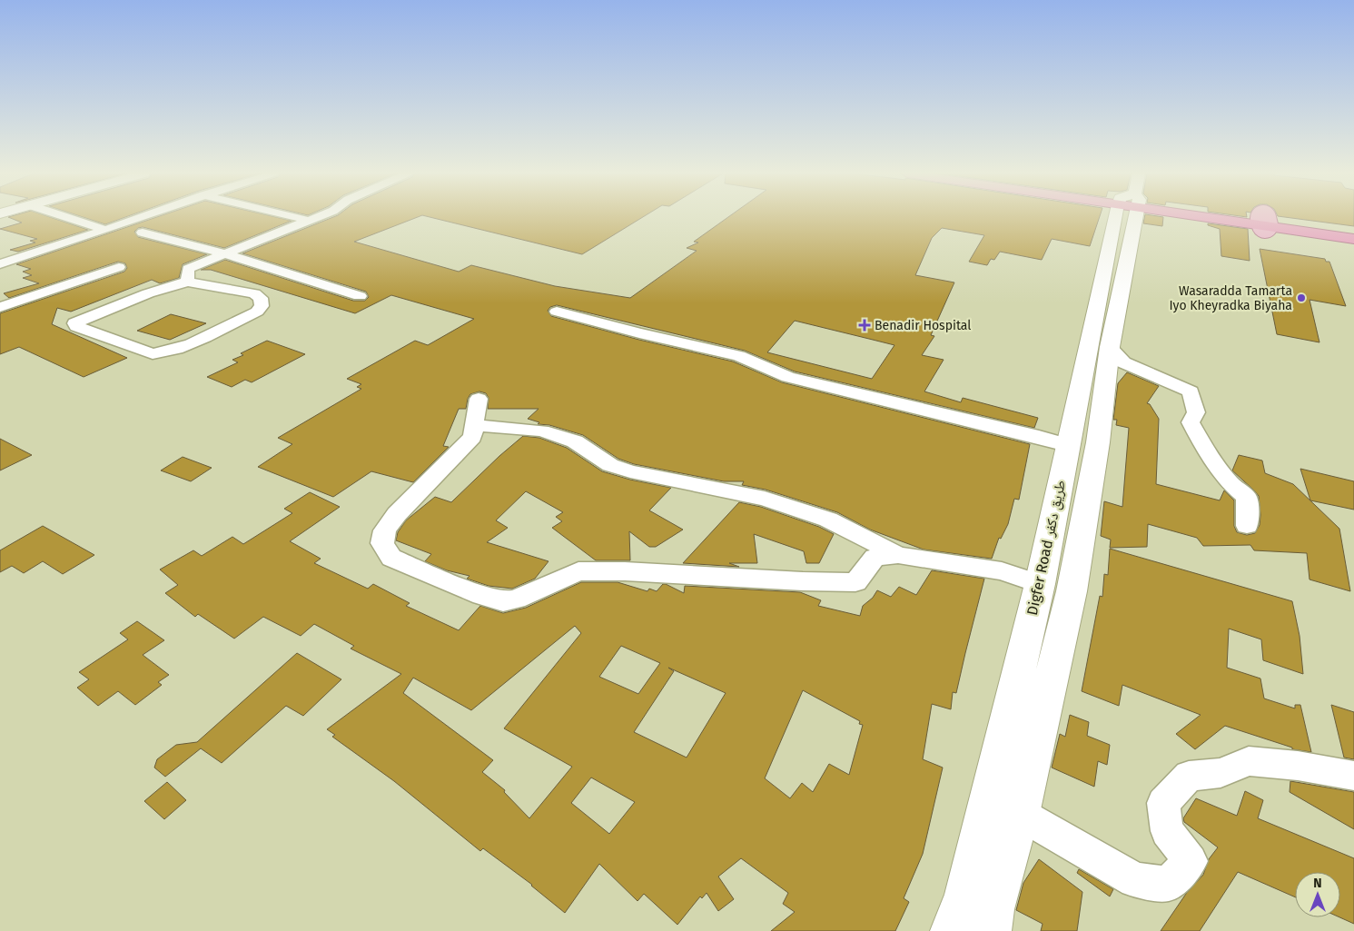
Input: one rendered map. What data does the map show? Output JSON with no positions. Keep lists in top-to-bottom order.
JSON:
{
  "streets": {
    "street": ["Digfer Road طريق دكفر"]
  },
  "places": {
    "other": ["Wasaradda Tamarta Iyo Kheyradka Biyaha"],
    "health": ["Benadir Hospital"]
  },
  "north": "top"
}
